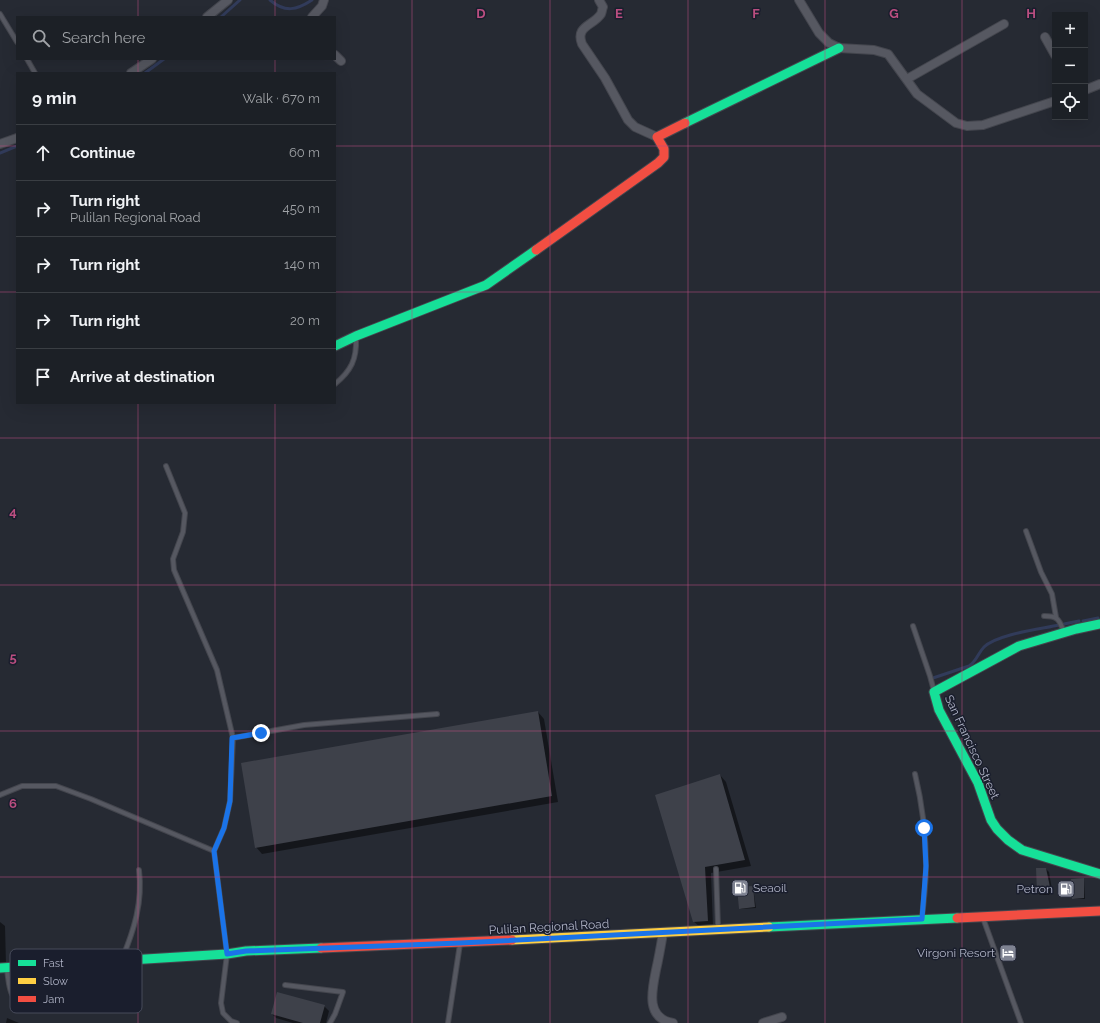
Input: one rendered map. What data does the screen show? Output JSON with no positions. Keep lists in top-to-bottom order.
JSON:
{
  "streets": {
    "main road": ["San Francisco Street", "Pulilan Regional Road"]
  },
  "places": {
    "fuel station": ["Seaoil", "Petron"],
    "hotel": ["Virgoni Resort"]
  },
  "legend": ["Fast", "Slow", "Jam"],
  "page": {
    "map_buttons": ["+", "−"],
    "search": "Search here",
    "heading": ["9 min", "Walk · 670 m"],
    "list": [
      ["Continue", "60 m"],
      ["Turn right", "Pulilan Regional Road", "450 m"],
      ["Turn right", "140 m"],
      ["Turn right", "20 m"],
      "Arrive at destination"
    ]
  },
  "grid": {
    "columns": [
      "D",
      "E",
      "F",
      "G",
      "H"
    ],
    "rows": ["4", "5", "6"]
  }
}
